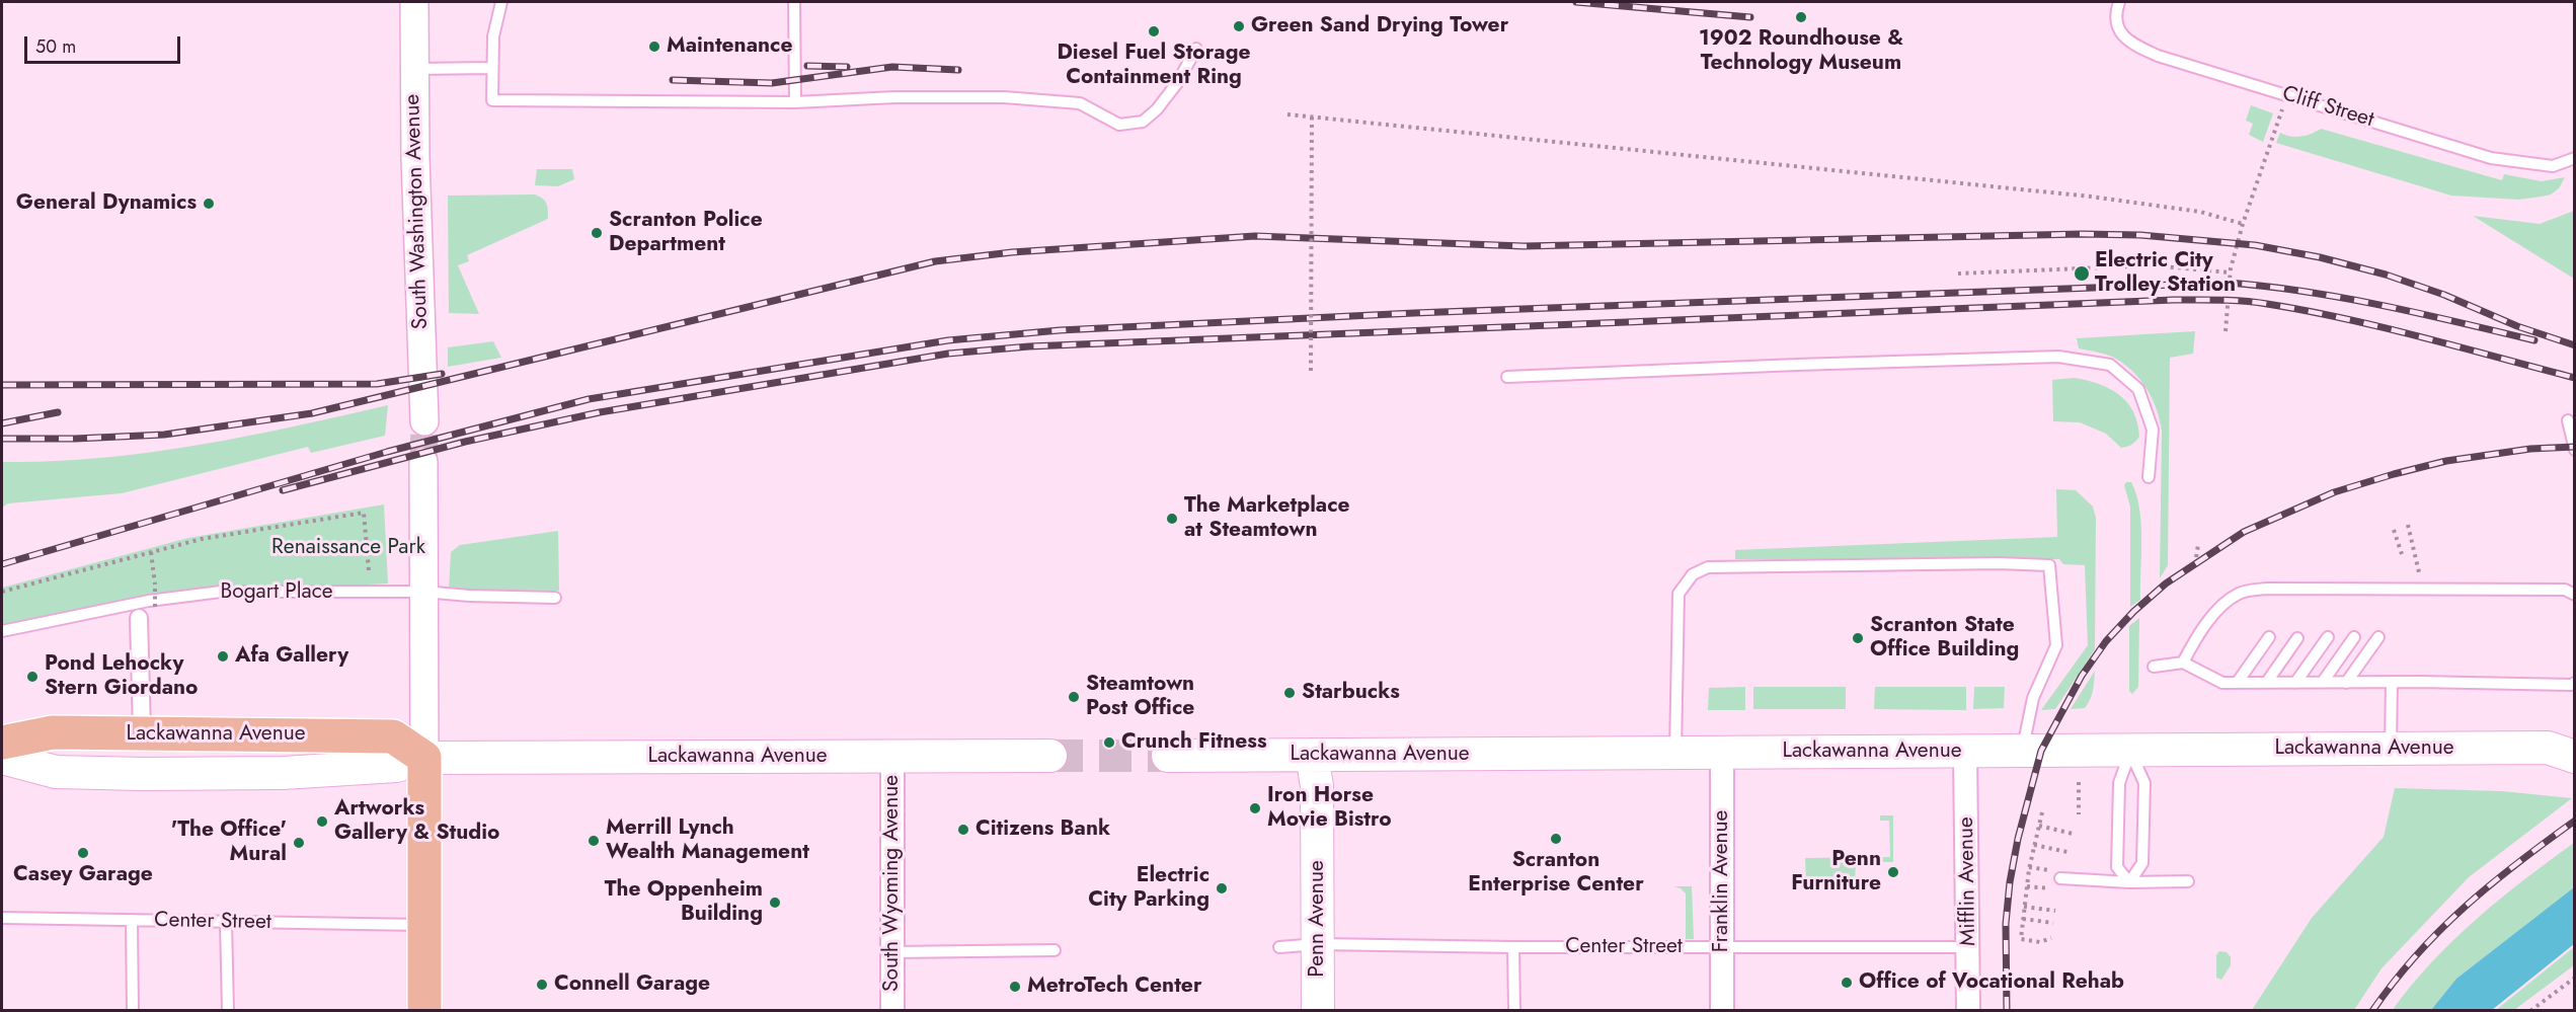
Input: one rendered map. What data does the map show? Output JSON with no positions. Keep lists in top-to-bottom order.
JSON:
{
  "streets": {
    "main road": ["Lackawanna Avenue", "Penn Avenue"],
    "street": [
      "South Washington Avenue",
      "Franklin Avenue",
      "Mifflin Avenue",
      "South Wyoming Avenue"
    ],
    "lane": ["Cliff Street", "Bogart Place", "Center Street"]
  },
  "crossings": [
    ["Lackawanna Avenue", "Franklin Avenue"],
    ["Lackawanna Avenue", "Mifflin Avenue"],
    ["Lackawanna Avenue", "South Wyoming Avenue"],
    ["Lackawanna Avenue", "Penn Avenue"],
    ["Franklin Avenue", "Center Street"],
    ["Mifflin Avenue", "Center Street"],
    ["Penn Avenue", "Center Street"]
  ],
  "parks": ["Renaissance Park"],
  "places": [
    "1902 Roundhouse & Technology Museum",
    "Green Sand Drying Tower",
    "Diesel Fuel Storage Containment Ring",
    "Maintenance",
    "General Dynamics",
    "Scranton Police Department",
    "Electric City Trolley Station",
    "The Marketplace at Steamtown",
    "Scranton State Office Building",
    "Afa Gallery",
    "Pond Lehocky Stern Giordano",
    "Starbucks",
    "Steamtown Post Office",
    "Crunch Fitness",
    "Iron Horse Movie Bistro",
    "Artworks Gallery & Studio",
    "Citizens Bank",
    "Scranton Enterprise Center",
    "Merrill Lynch Wealth Management",
    "'The Office' Mural",
    "Casey Garage",
    "Penn Furniture",
    "Electric City Parking",
    "The Oppenheim Building",
    "Office of Vocational Rehab",
    "Connell Garage",
    "MetroTech Center"
  ],
  "scale_bar": "50 m"
}
